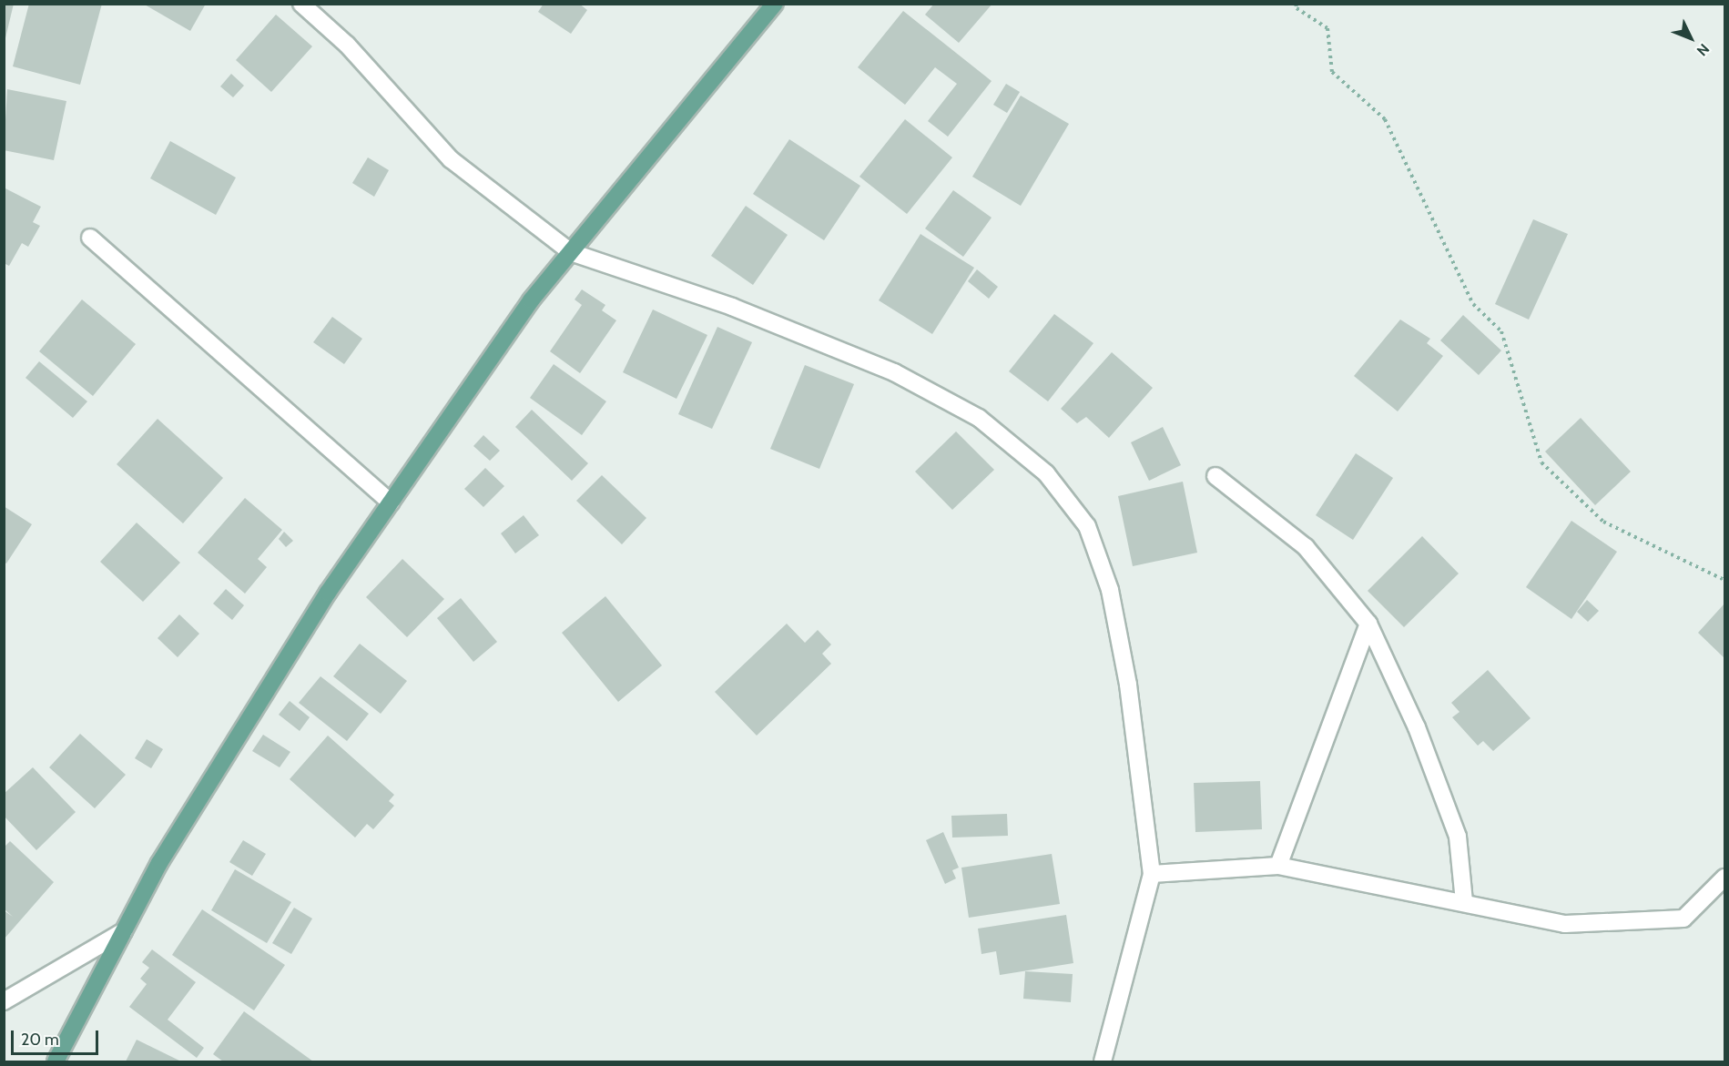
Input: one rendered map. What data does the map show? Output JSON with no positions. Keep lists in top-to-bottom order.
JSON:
{
  "scale_bar": "20 m",
  "north": "bottom right"
}
